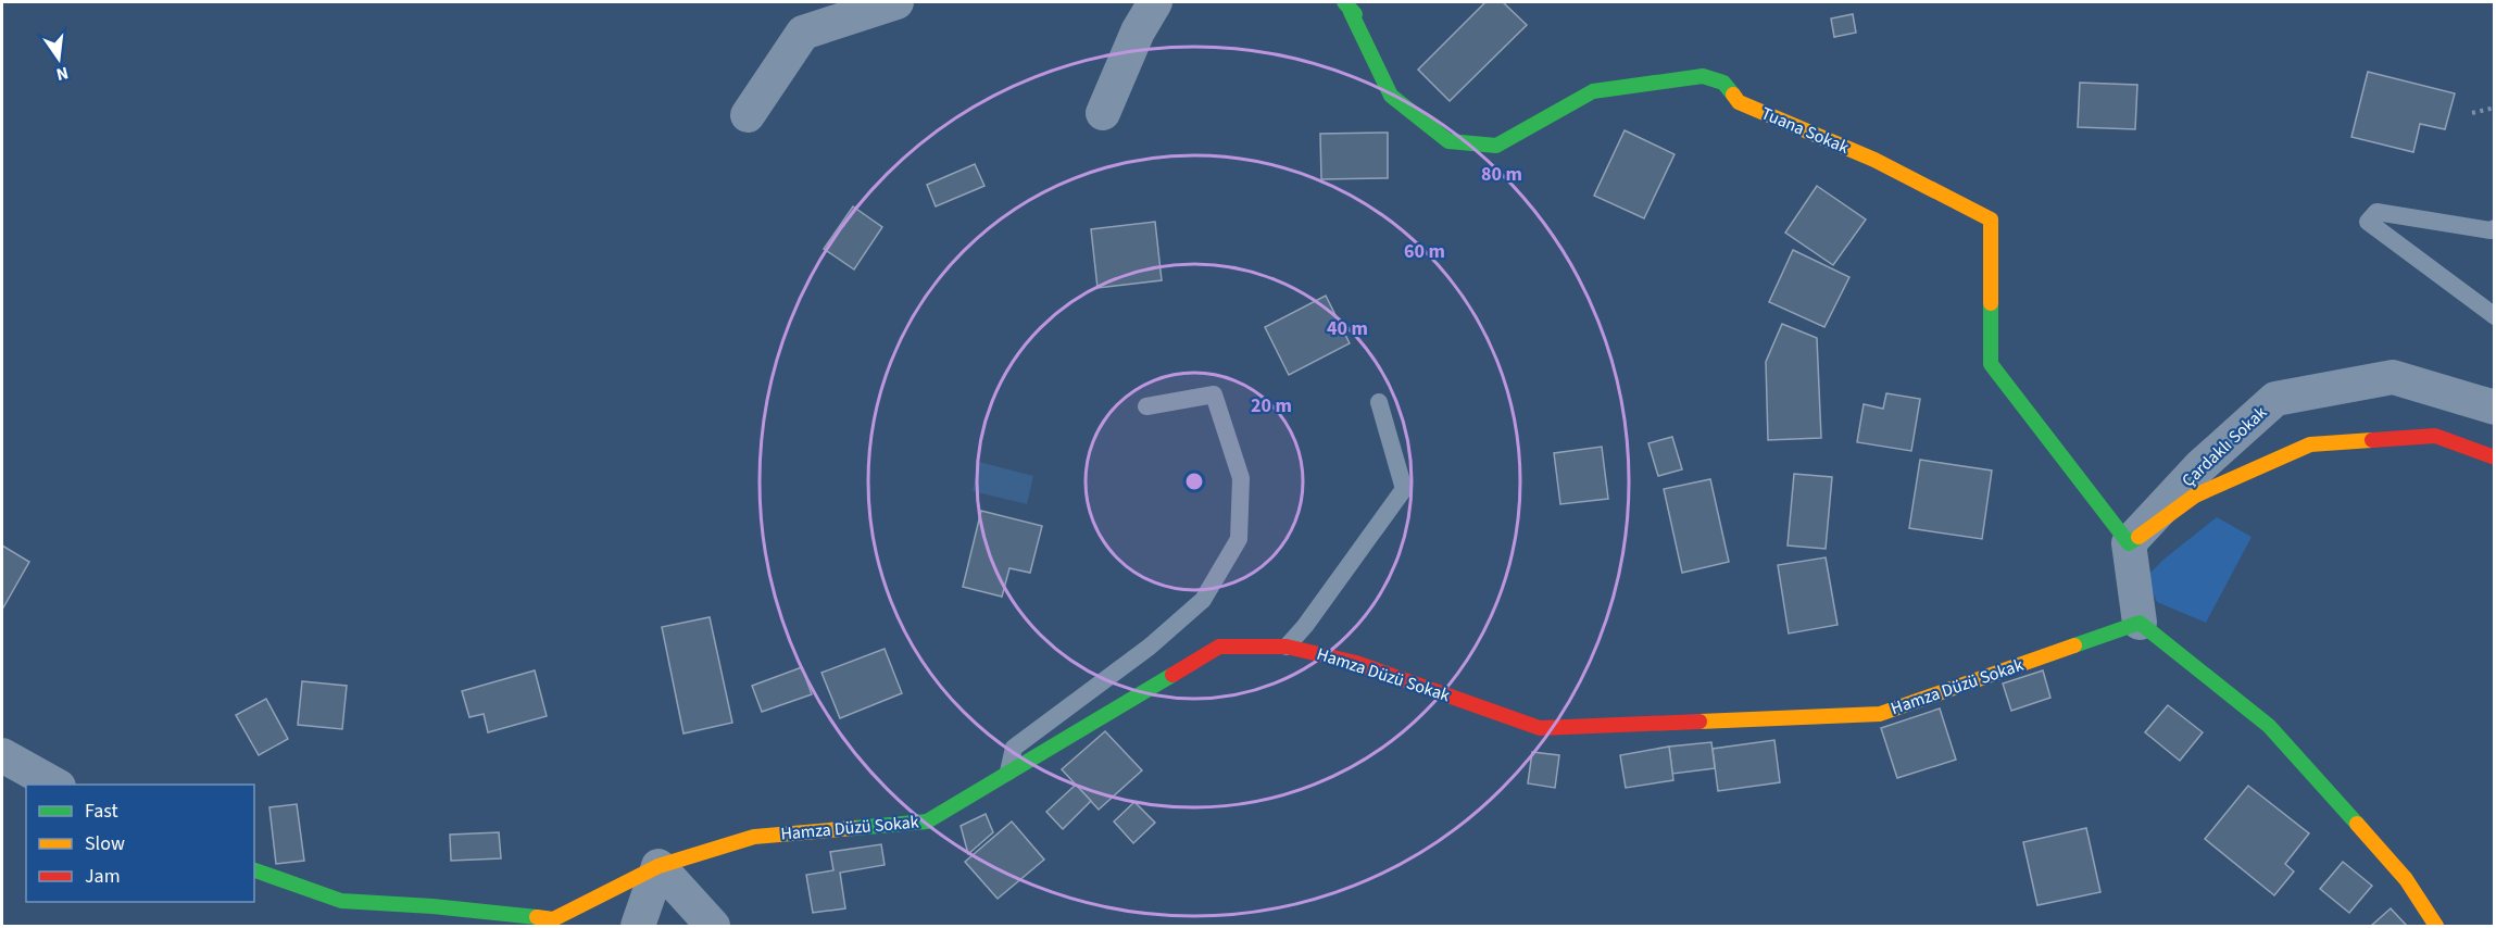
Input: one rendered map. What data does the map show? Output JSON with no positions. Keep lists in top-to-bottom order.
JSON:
{
  "streets": {
    "street": ["Tuana Sokak", "Çardaklı Sokak", "Hamza Düzü Sokak"]
  },
  "crossings": [
    ["Tuana Sokak", "Çardaklı Sokak"]
  ],
  "legend": ["Fast", "Slow", "Jam"],
  "north": "bottom",
  "rings": [
    "80 m",
    "60 m",
    "40 m",
    "20 m"
  ]
}
